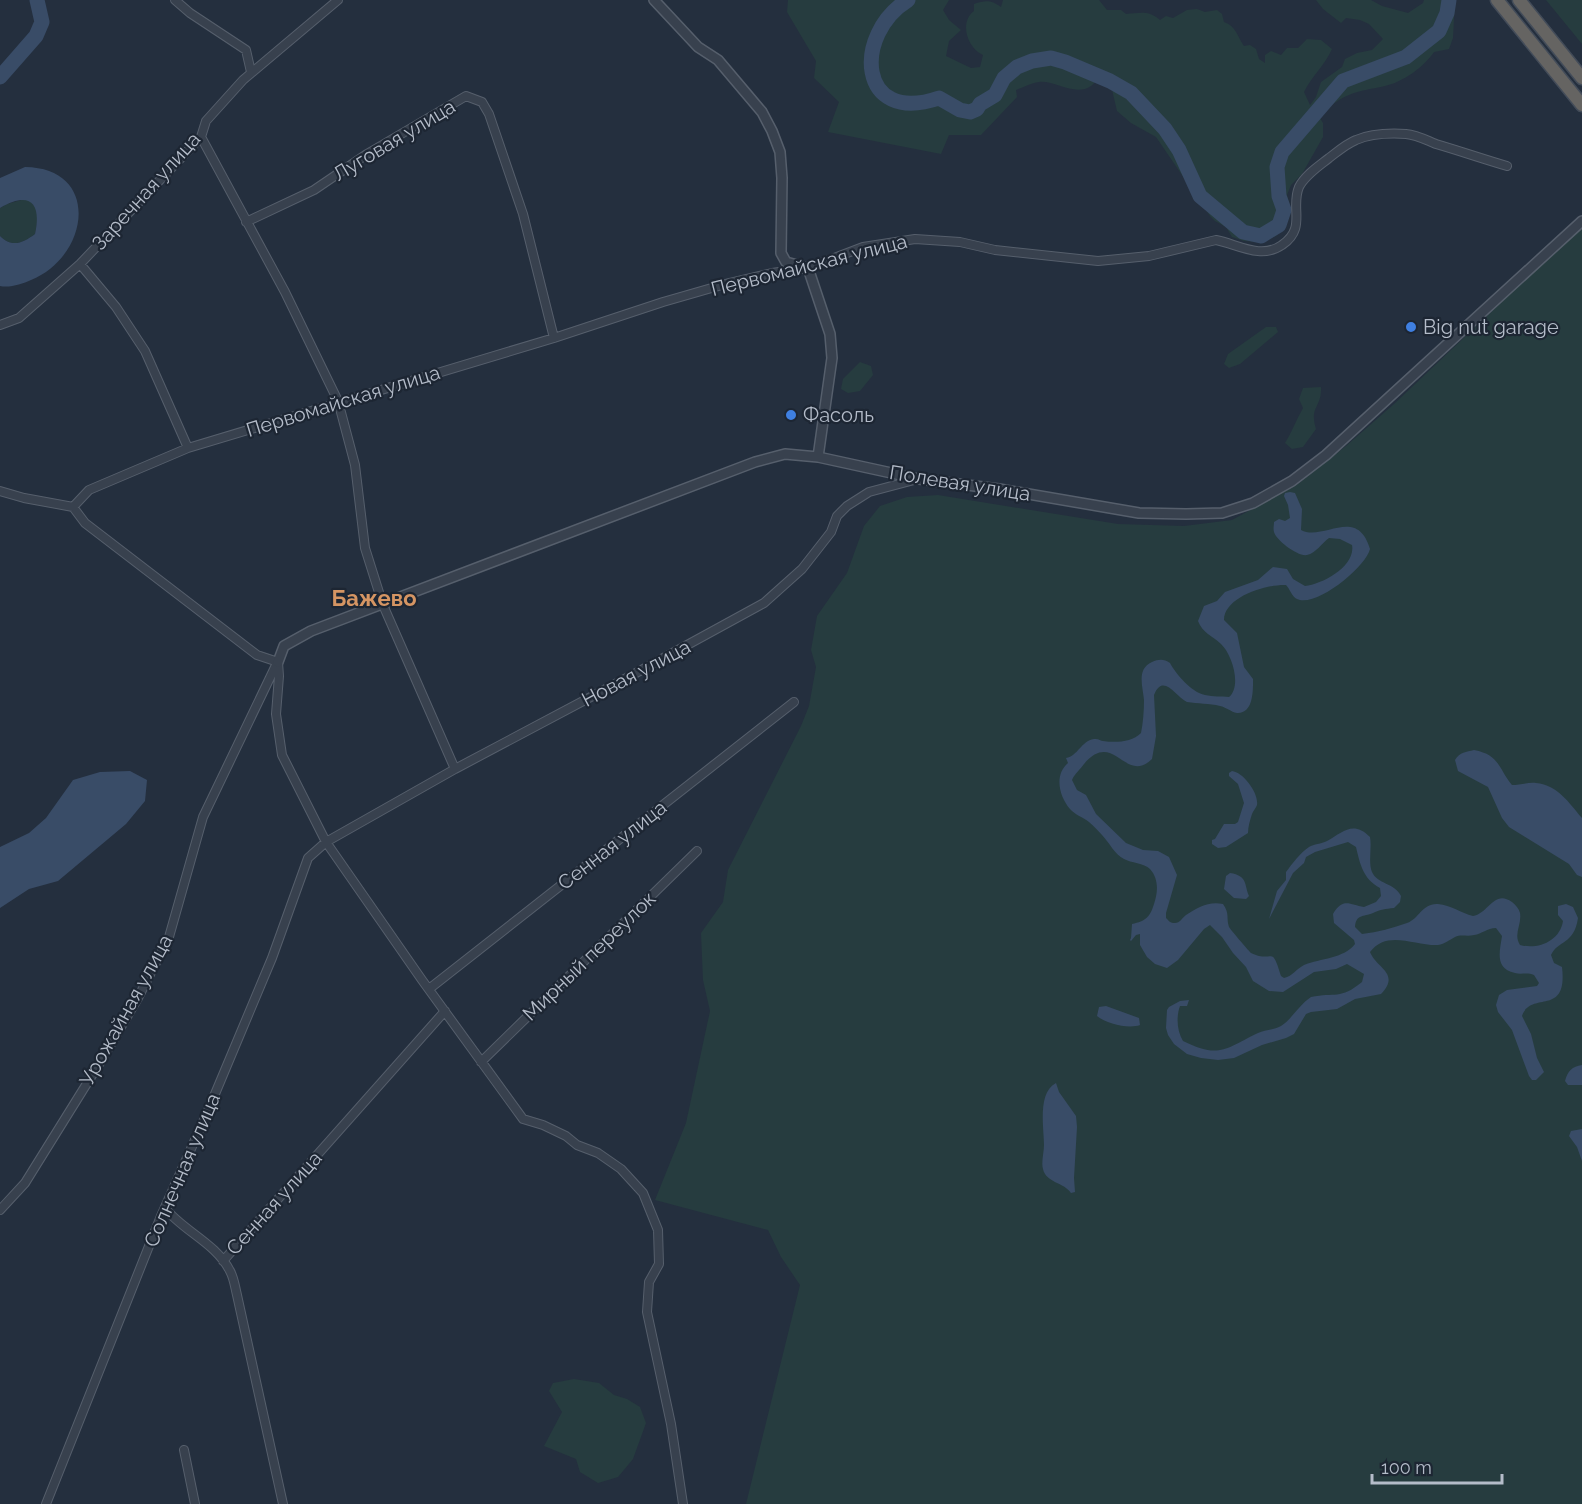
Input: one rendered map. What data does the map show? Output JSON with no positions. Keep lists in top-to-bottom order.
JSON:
{
  "streets": {
    "street": [
      "Луговая улица",
      "Заречная улица",
      "Первомайская улица",
      "Полевая улица",
      "Новая улица",
      "Сенная улица",
      "Мирный переулок",
      "Урожайная улица",
      "Солнечная улица"
    ]
  },
  "crossings": [
    ["Луговая улица", "Первомайская улица"],
    ["Полевая улица", "Новая улица"],
    ["Полевая улица", "Урожайная улица"],
    ["Новая улица", "Солнечная улица"],
    ["Сенная улица", "Солнечная улица"]
  ],
  "districts": ["Бажево"],
  "places": ["Big nut garage", "Фасоль"],
  "scale_bar": "100 m"
}
